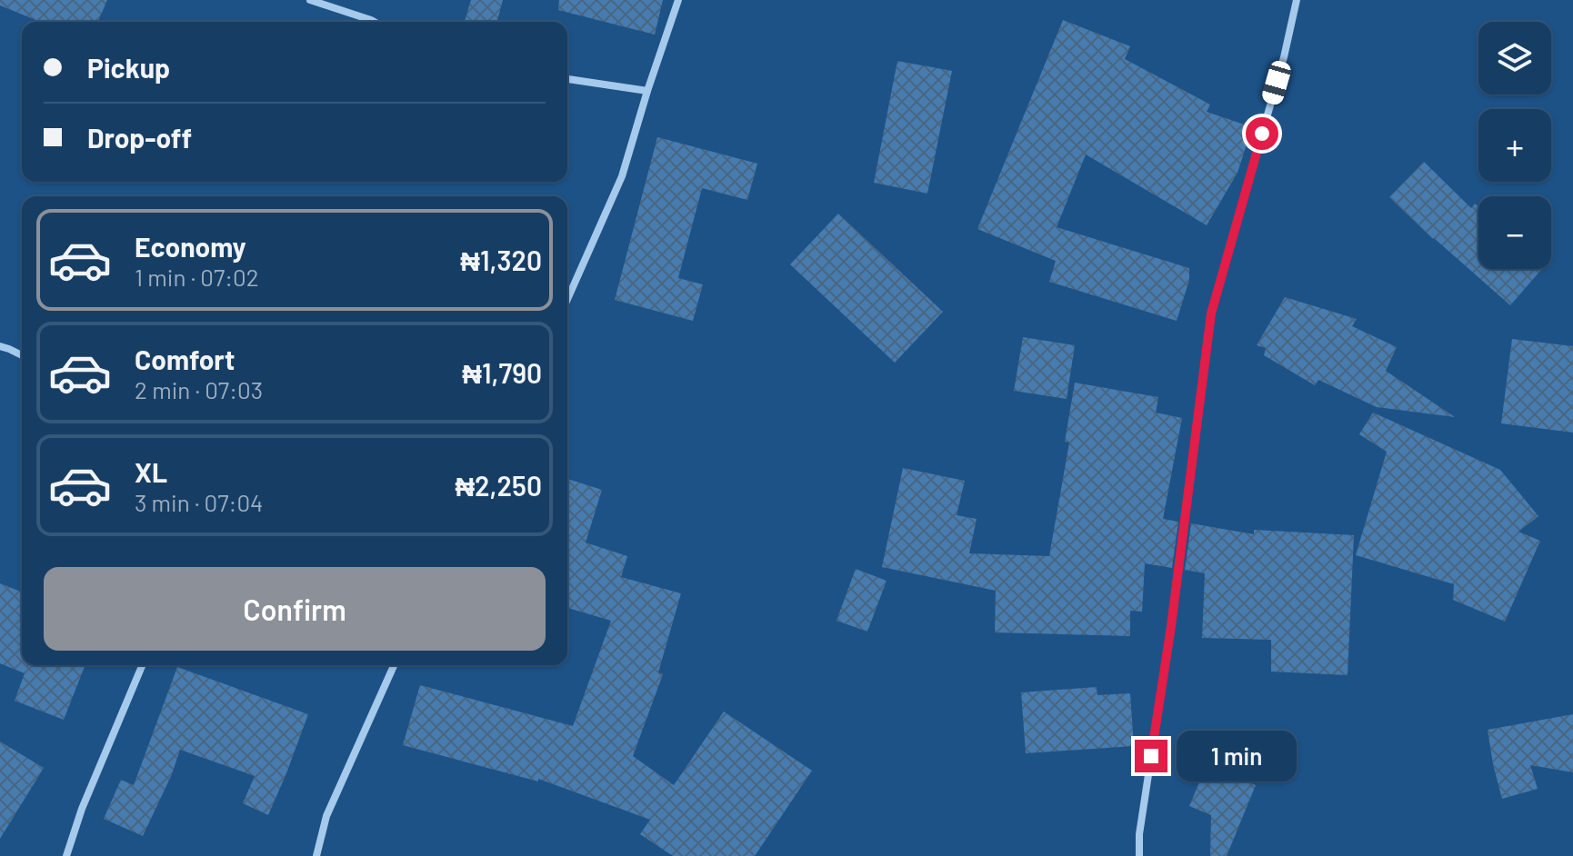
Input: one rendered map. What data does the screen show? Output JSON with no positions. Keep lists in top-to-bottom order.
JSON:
{
  "page": {
    "map_buttons": ["+", "−"],
    "banner": ["Pickup", "Drop-off"],
    "list": [
      {
        "name": "Economy",
        "note": "1 min · 07:02",
        "value": "₦1,320"
      },
      {
        "name": "Comfort",
        "note": "2 min · 07:03",
        "value": "₦1,790"
      },
      {
        "name": "XL",
        "note": "3 min · 07:04",
        "value": "₦2,250"
      }
    ],
    "buttons": "Confirm",
    "bubble": "1 min"
  }
}
